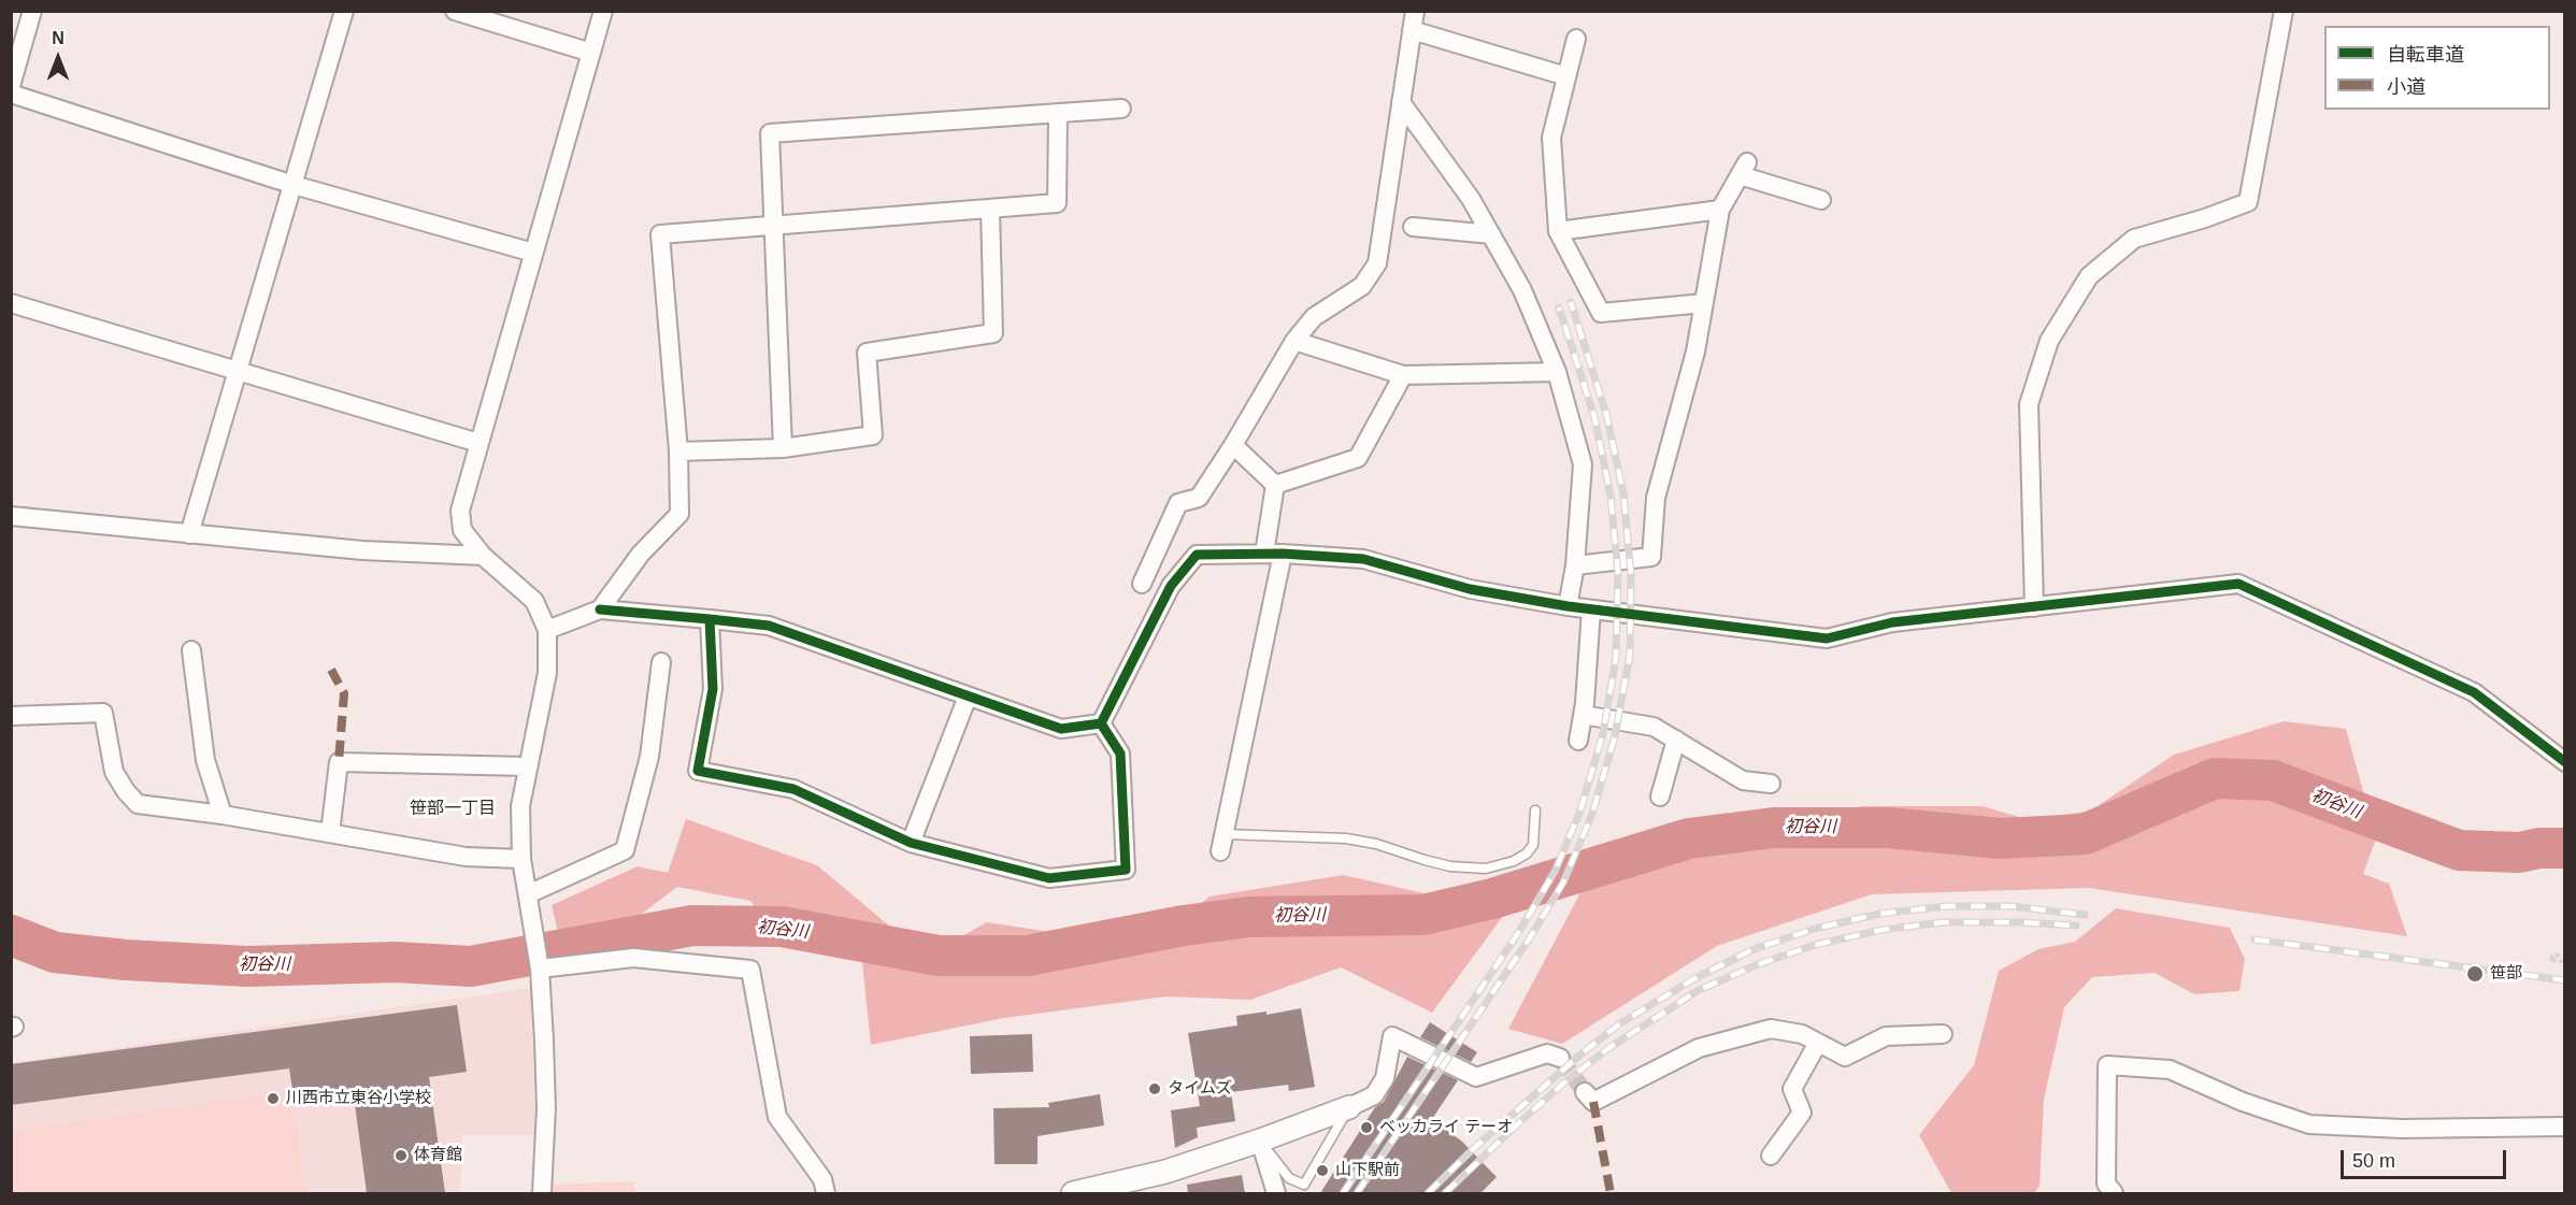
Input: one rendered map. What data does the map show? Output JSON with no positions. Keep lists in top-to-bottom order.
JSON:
{
  "districts": ["笹部一丁目"],
  "water": ["初谷川"],
  "places": [
    "笹部",
    "タイムズ",
    "川西市立東谷小学校",
    "ベッカライ テーオ",
    "体育館",
    "山下駅前"
  ],
  "legend": ["自転車道", "小道"],
  "scale_bar": "50 m",
  "north": "top"
}
